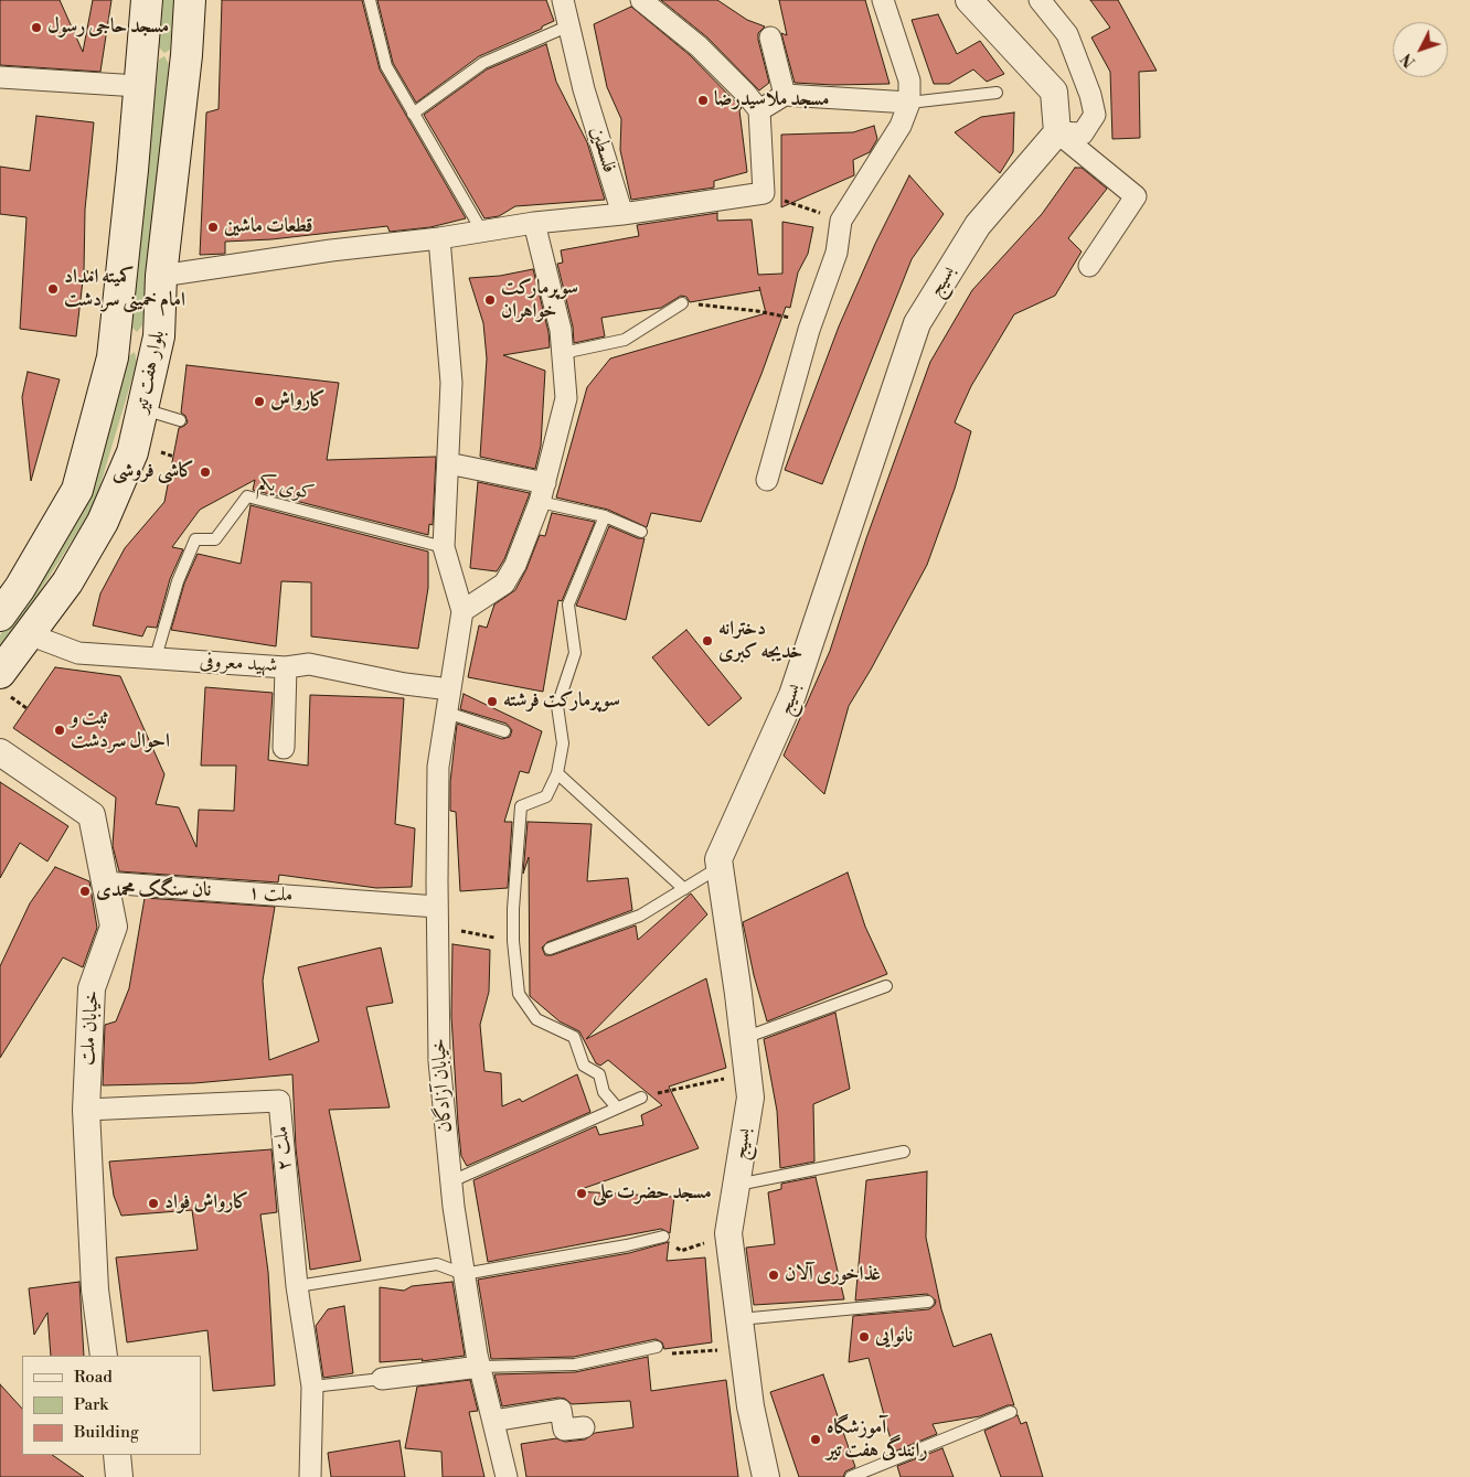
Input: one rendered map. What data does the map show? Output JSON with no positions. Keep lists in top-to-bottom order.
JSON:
{
  "streets": {
    "main road": ["بلوار هفت تیر"],
    "street": [
      "فلسطین",
      "بسیج",
      "شهید معروفی",
      "ملت ۱",
      "خیابان ملت",
      "خیابان آزادگان",
      "ملت ۲"
    ],
    "lane": ["کوی یکم"]
  },
  "crossings": [
    ["بلوار هفت تیر", "شهید معروفی"],
    ["کوی یکم", "شهید معروفی"],
    ["شهید معروفی", "خیابان آزادگان"],
    ["ملت ۱", "خیابان ملت"],
    ["ملت ۱", "خیابان آزادگان"],
    ["خیابان ملت", "ملت ۲"]
  ],
  "places": [
    "مسجد حاجی رسول",
    "مسجد ملاسیدرضا",
    "قطعات ماشین",
    "کمیته امداد امام خمینی سردشت",
    "سوپرمارکت خواهران",
    "کارواش",
    "کاشی فروشی",
    "دخترانه خدیجه کبری",
    "سوپرمارکت فرشته",
    "ثبت و احوال سردشت",
    "نان سنگک محمدی",
    "مسجد حضرت علی",
    "کارواش فواد",
    "غذاخوری آلان",
    "نانوایی",
    "آموزشگاه رانندگی هفت تیر"
  ],
  "legend": ["Road", "Park", "Building"],
  "north": "bottom left"
}
